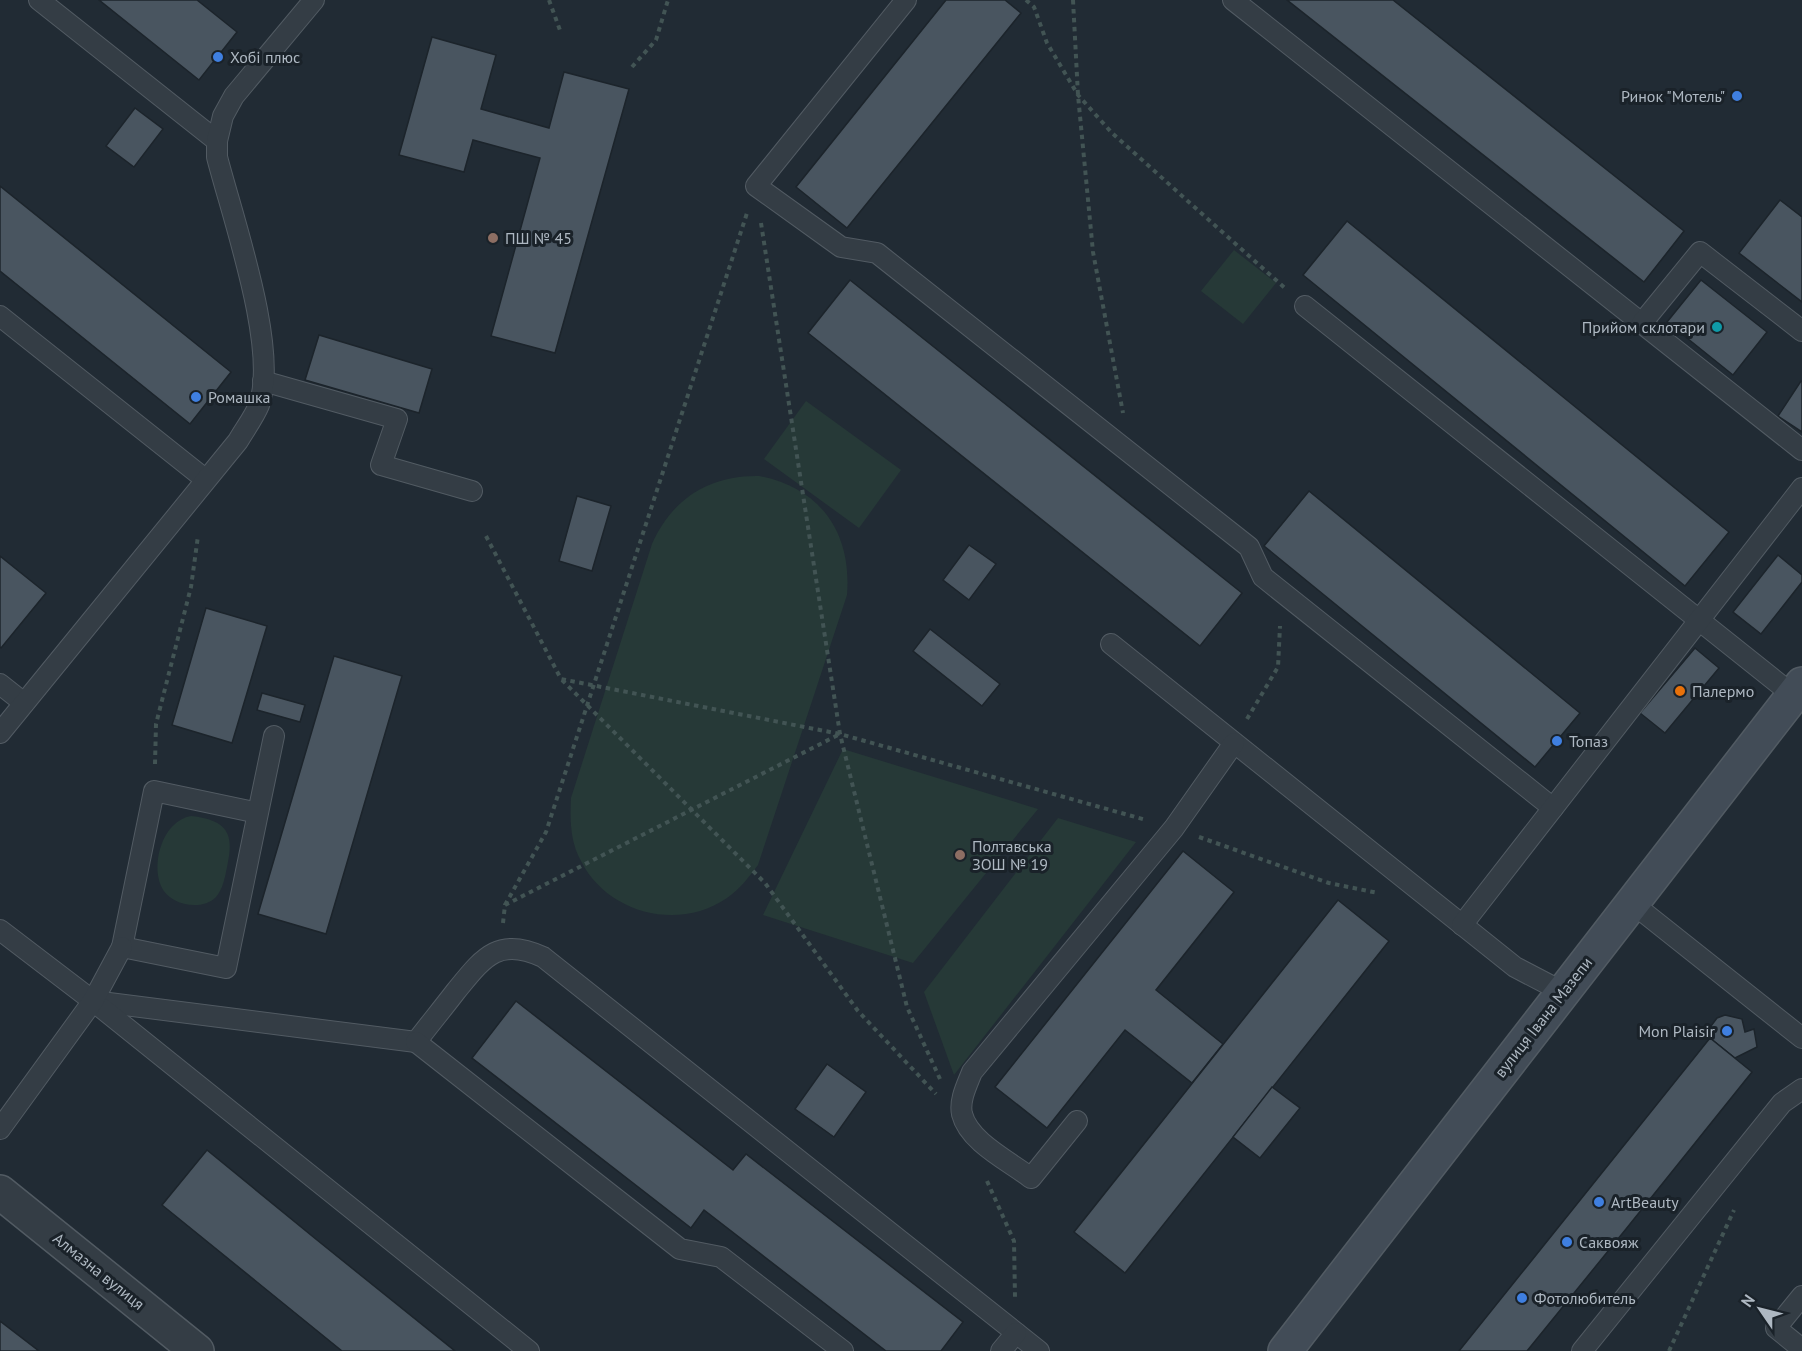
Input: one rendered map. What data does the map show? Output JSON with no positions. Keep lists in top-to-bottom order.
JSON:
{
  "streets": {
    "main road": ["вулиця Івана Мазепи"],
    "street": ["Алмазна вулиця"]
  },
  "places": [
    "Хобі плюс",
    "Ринок \"Мотель\"",
    "ПШ № 45",
    "Прийом склотари",
    "Ромашка",
    "Палермо",
    "Топаз",
    "Полтавська ЗОШ № 19",
    "Mon Plaisir",
    "ArtBeauty",
    "Саквояж",
    "Фотолюбитель"
  ],
  "north": "top left"
}
